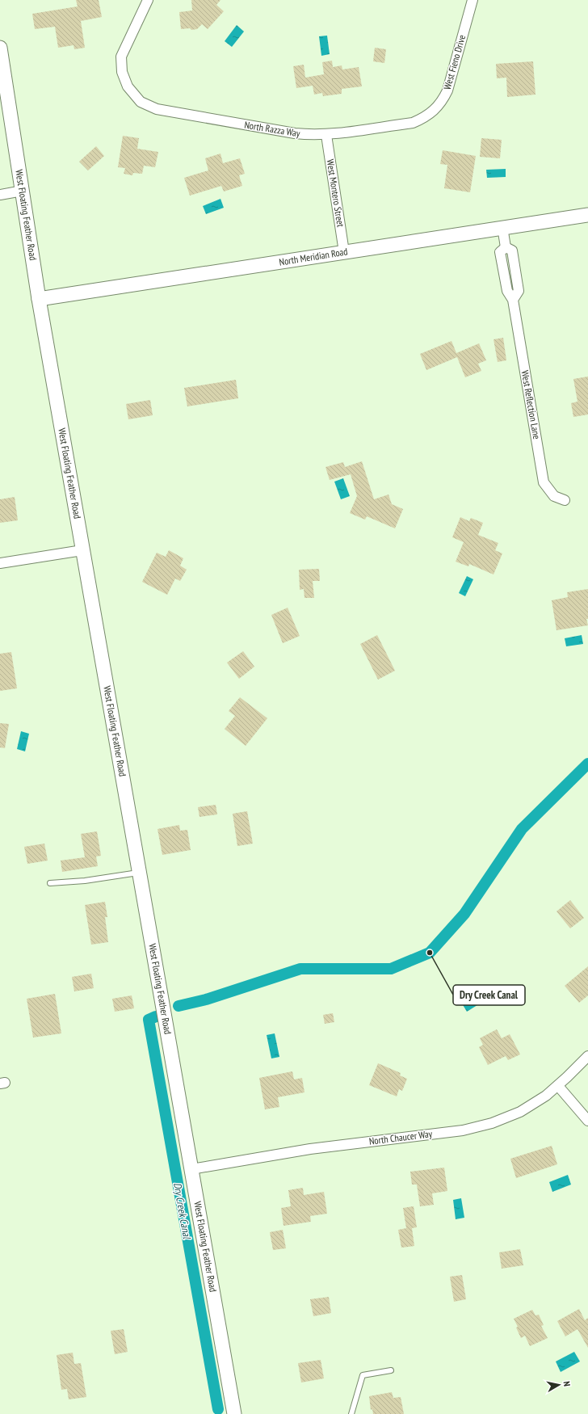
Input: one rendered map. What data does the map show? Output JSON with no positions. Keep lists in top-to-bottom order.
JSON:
{
  "streets": {
    "main road": ["West Floating Feather Road", "North Meridian Road"],
    "street": [
      "West Fieno Drive",
      "North Razza Way",
      "West Montero Street",
      "West Reflection Lane",
      "North Chaucer Way"
    ]
  },
  "crossings": [
    ["West Fieno Drive", "North Razza Way"],
    ["North Razza Way", "West Montero Street"],
    ["West Montero Street", "North Meridian Road"],
    ["West Floating Feather Road", "North Meridian Road"],
    ["West Floating Feather Road", "North Chaucer Way"],
    ["North Meridian Road", "West Reflection Lane"]
  ],
  "water": ["Dry Creek Canal"],
  "places": ["Dry Creek Canal"],
  "north": "right"
}
